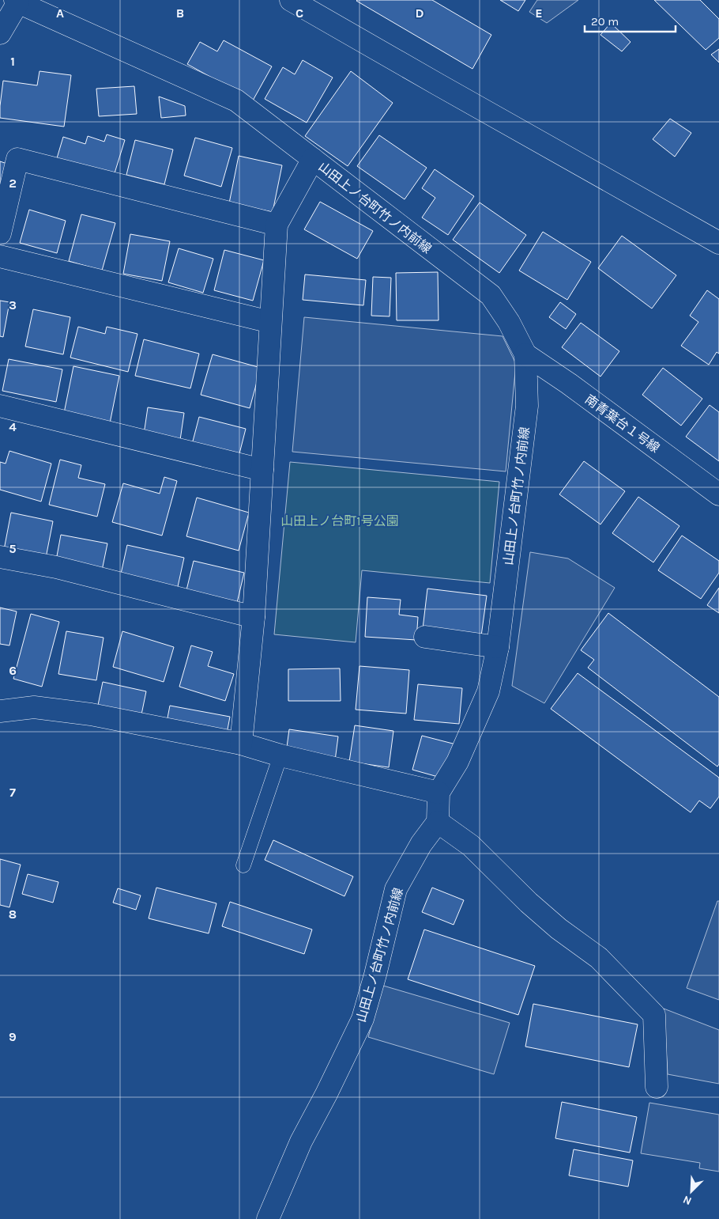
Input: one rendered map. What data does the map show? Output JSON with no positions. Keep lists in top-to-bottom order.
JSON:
{
  "streets": {
    "street": ["山田上ノ台町竹ノ内前線", "南青葉台１号線"]
  },
  "crossings": [
    ["山田上ノ台町竹ノ内前線", "南青葉台１号線"]
  ],
  "parks": ["山田上ノ台町1号公園"],
  "scale_bar": "20 m",
  "north": "bottom left",
  "grid": {
    "columns": [
      "A",
      "B",
      "C",
      "D",
      "E"
    ],
    "rows": [
      "1",
      "2",
      "3",
      "4",
      "5",
      "6",
      "7",
      "8",
      "9"
    ]
  }
}
